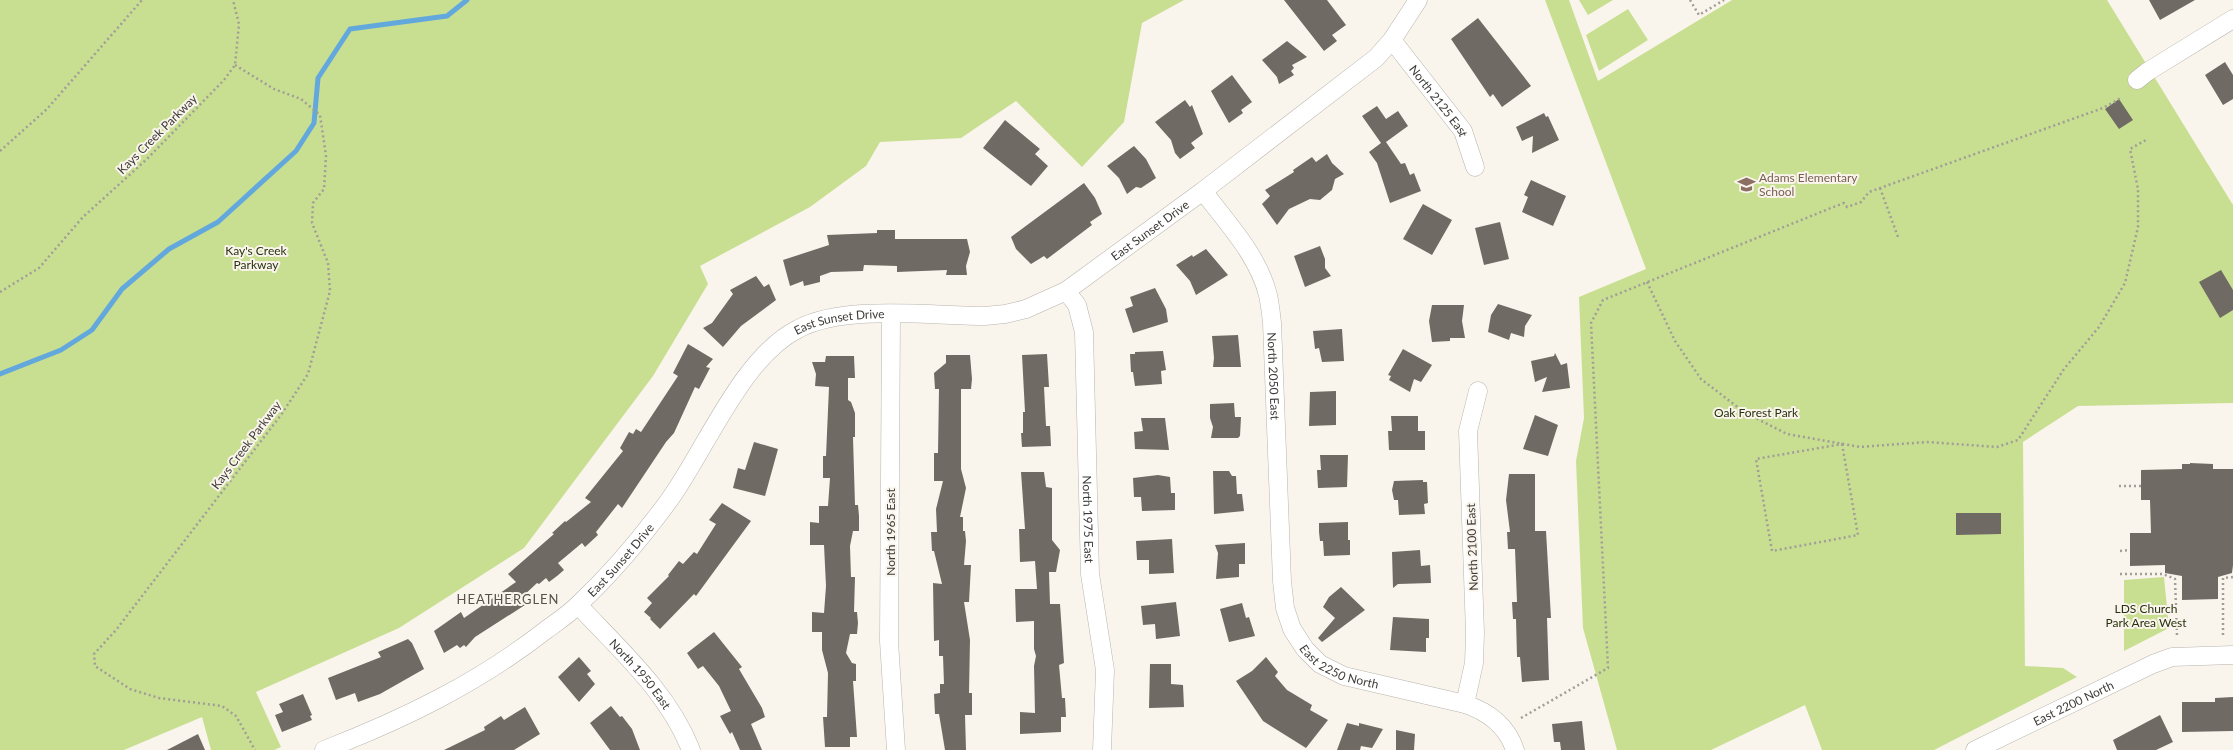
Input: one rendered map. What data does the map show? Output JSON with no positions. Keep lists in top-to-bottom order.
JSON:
{
  "streets": {
    "street": [
      "North 2125 East",
      "East Sunset Drive",
      "North 2050 East",
      "North 1975 East",
      "North 1965 East",
      "North 2100 East",
      "East 2250 North",
      "North 1950 East",
      "East 2200 North"
    ],
    "path": ["Kays Creek Parkway"]
  },
  "crossings": [
    ["North 2125 East", "East Sunset Drive"],
    ["East Sunset Drive", "North 2050 East"],
    ["East Sunset Drive", "North 1975 East"],
    ["East Sunset Drive", "North 1965 East"],
    ["East Sunset Drive", "North 1950 East"],
    ["North 2050 East", "East 2250 North"],
    ["North 2100 East", "East 2250 North"]
  ],
  "districts": ["HEATHERGLEN"],
  "parks": ["Kay's Creek Parkway", "Oak Forest Park", "LDS Church Park Area West"],
  "places": {
    "school or university": ["Adams Elementary School"]
  }
}
